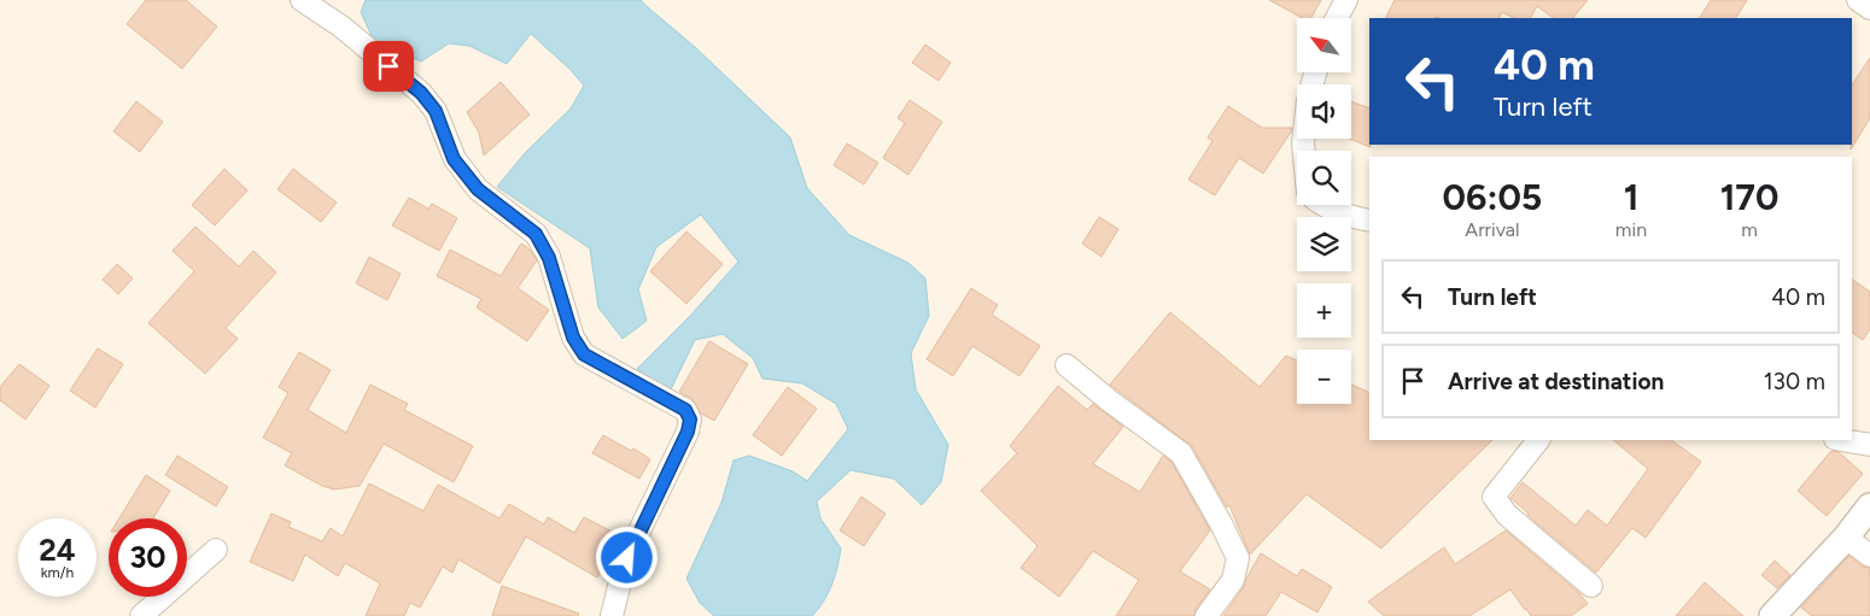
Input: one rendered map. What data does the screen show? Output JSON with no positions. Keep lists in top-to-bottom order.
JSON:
{
  "north": "top left",
  "page": {
    "map_buttons": ["+", "−"],
    "turn": ["40 m", "Turn left"],
    "eta": [
      "06:05",
      "Arrival",
      "1",
      "min",
      "170",
      "m"
    ],
    "list": [
      {
        "name": "Turn left",
        "value": "40 m"
      },
      {
        "name": "Arrive at destination",
        "value": "130 m"
      }
    ],
    "speed": "24 km/h",
    "limit": "30"
  }
}
